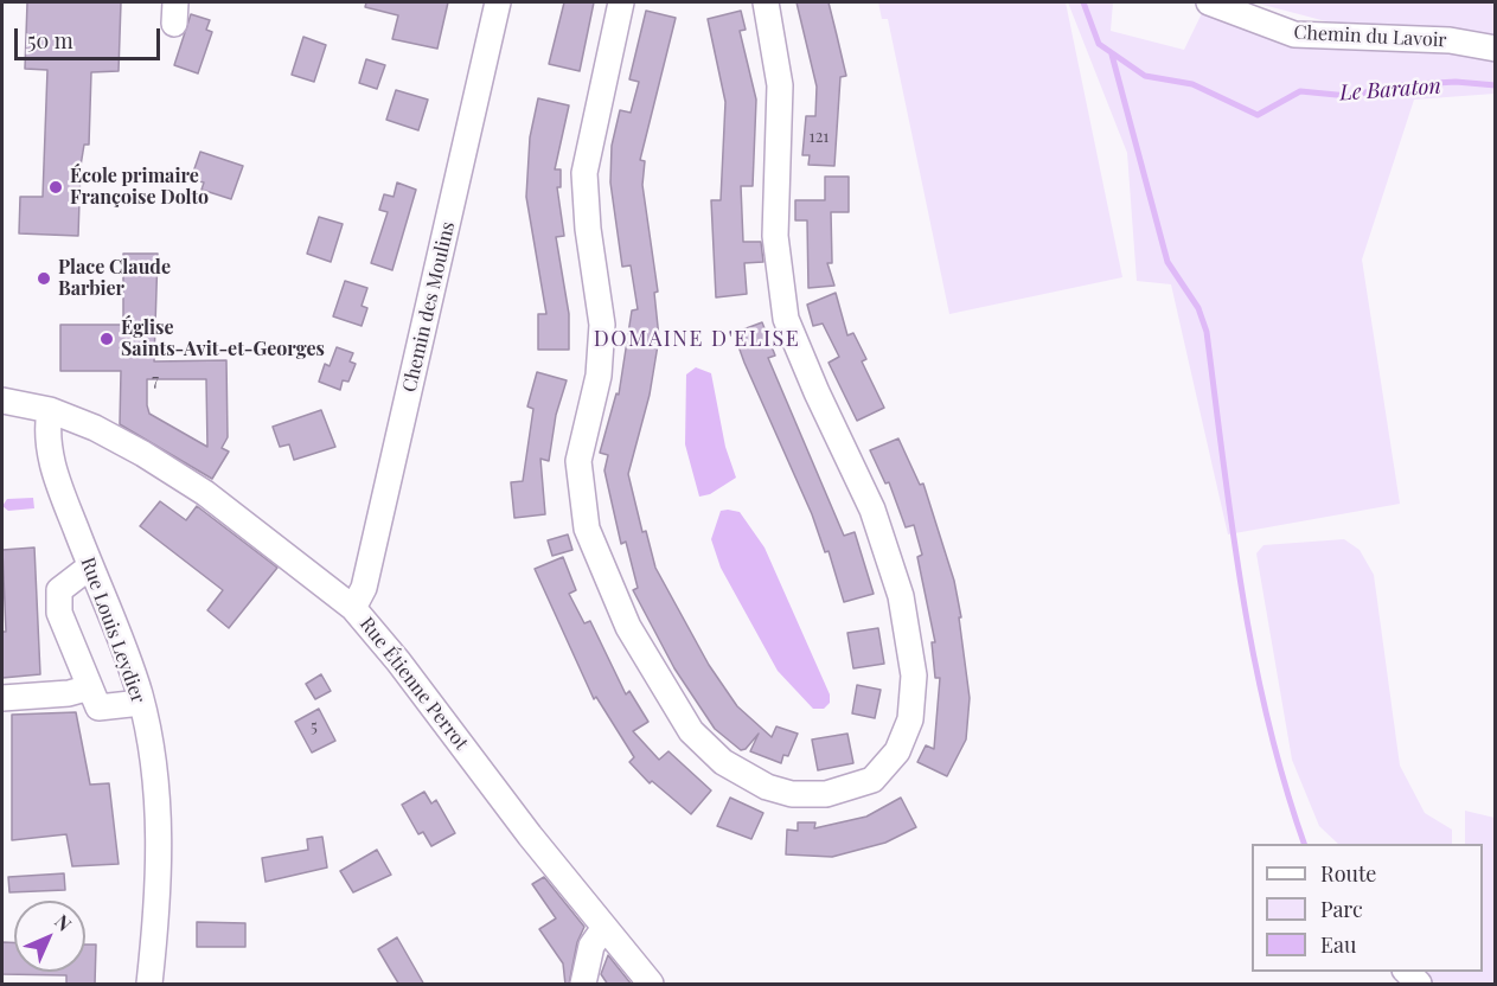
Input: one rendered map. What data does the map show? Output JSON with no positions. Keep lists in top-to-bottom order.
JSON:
{
  "streets": {
    "street": [
      "Chemin du Lavoir",
      "Chemin des Moulins",
      "Rue Louis Leydier",
      "Rue Étienne Perrot"
    ]
  },
  "crossings": [
    ["Chemin des Moulins", "Rue Étienne Perrot"],
    ["Rue Louis Leydier", "Rue Étienne Perrot"]
  ],
  "districts": ["DOMAINE D'ELISE"],
  "water": ["Le Baraton"],
  "places": ["École primaire Françoise Dolto", "Place Claude Barbier", "Église Saints-Avit-et-Georges"],
  "house_numbers": ["121", "7", "5"],
  "legend": ["Route", "Parc", "Eau"],
  "scale_bar": "50 m",
  "north": "top right"
}
